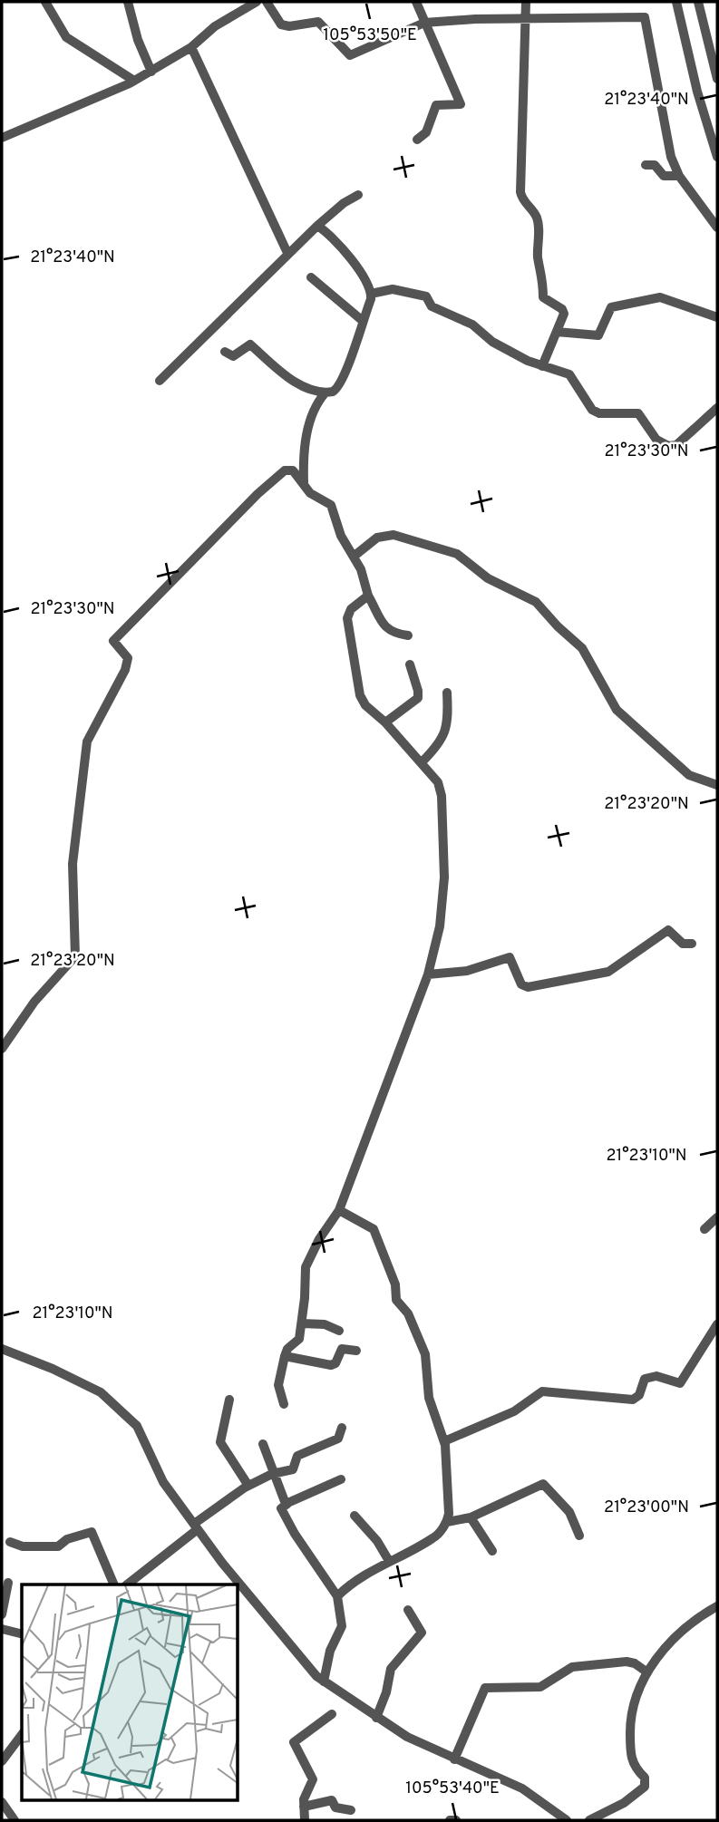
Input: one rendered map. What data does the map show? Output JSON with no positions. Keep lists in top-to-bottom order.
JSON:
{
  "coordinates": [
    "105°53'50\"E",
    "21°23'40\"N",
    "21°23'30\"N",
    "21°23'20\"N",
    "21°23'10\"N",
    "21°23'00\"N",
    "105°53'40\"E"
  ]
}
